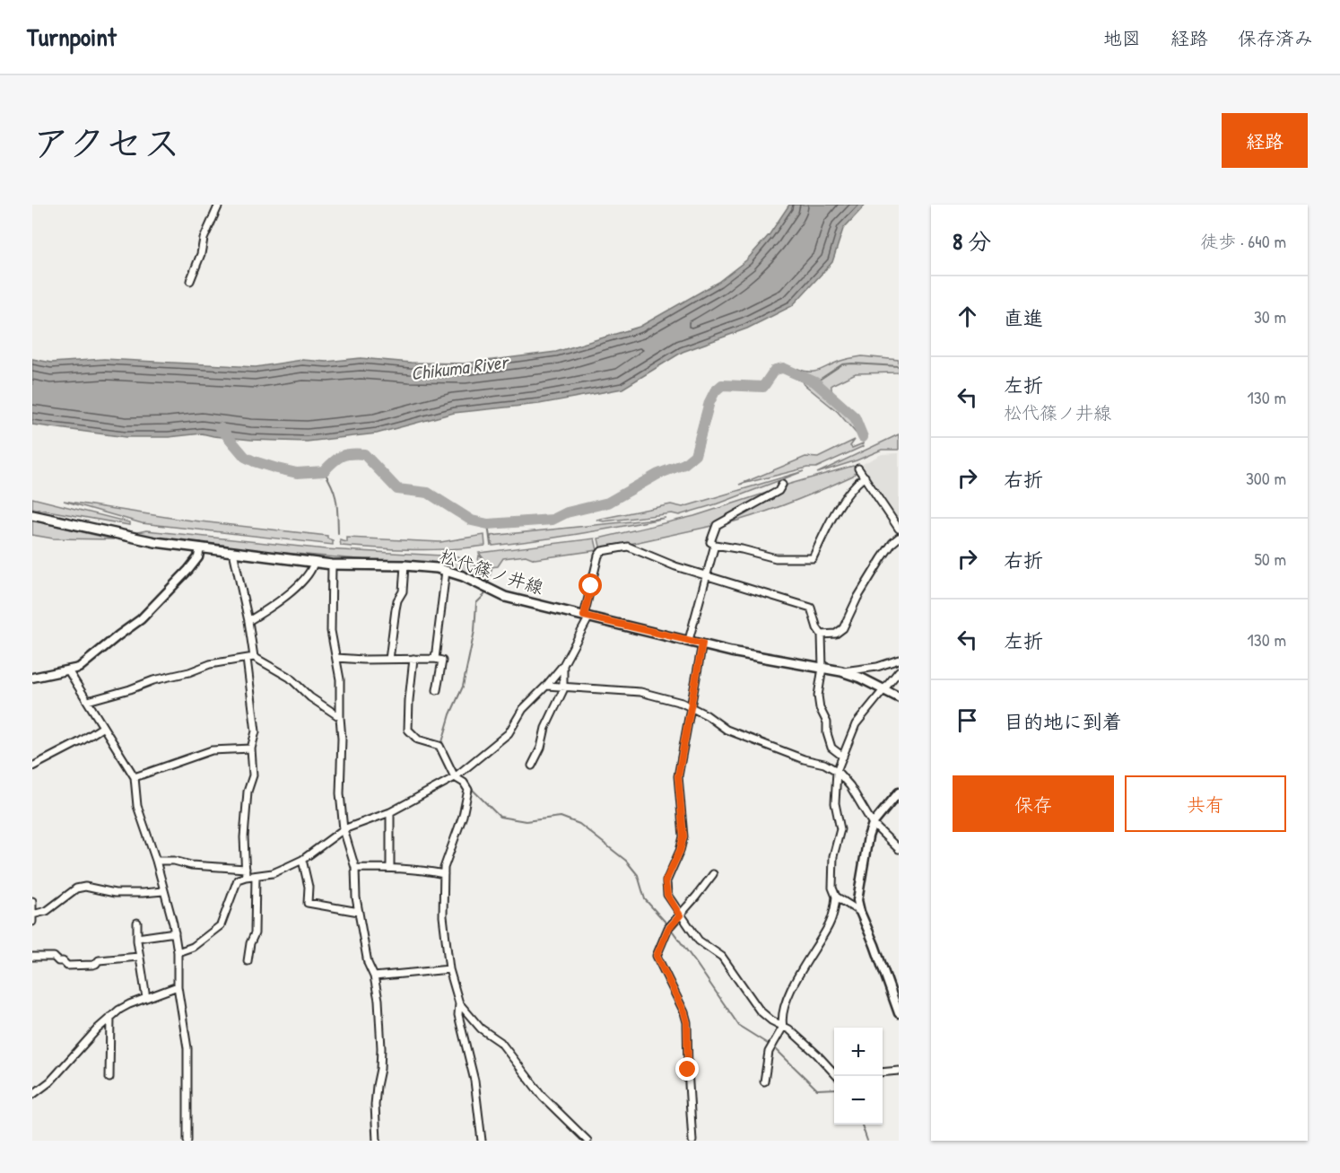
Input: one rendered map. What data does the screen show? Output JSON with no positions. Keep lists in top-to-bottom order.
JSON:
{
  "streets": {
    "main road": ["松代篠ノ井線"]
  },
  "water": ["Chikuma River"],
  "page": {
    "header": "Turnpoint",
    "nav": ["地図", "経路", "保存済み"],
    "title": "アクセス",
    "buttons": [
      "経路",
      ["保存", "共有"]
    ],
    "heading": ["8 分", "徒歩 · 640 m"],
    "list": [
      ["直進", "30 m"],
      ["左折", "松代篠ノ井線", "130 m"],
      ["右折", "300 m"],
      ["右折", "50 m"],
      ["左折", "130 m"],
      "目的地に到着"
    ],
    "map_buttons": ["+", "−"]
  }
}
